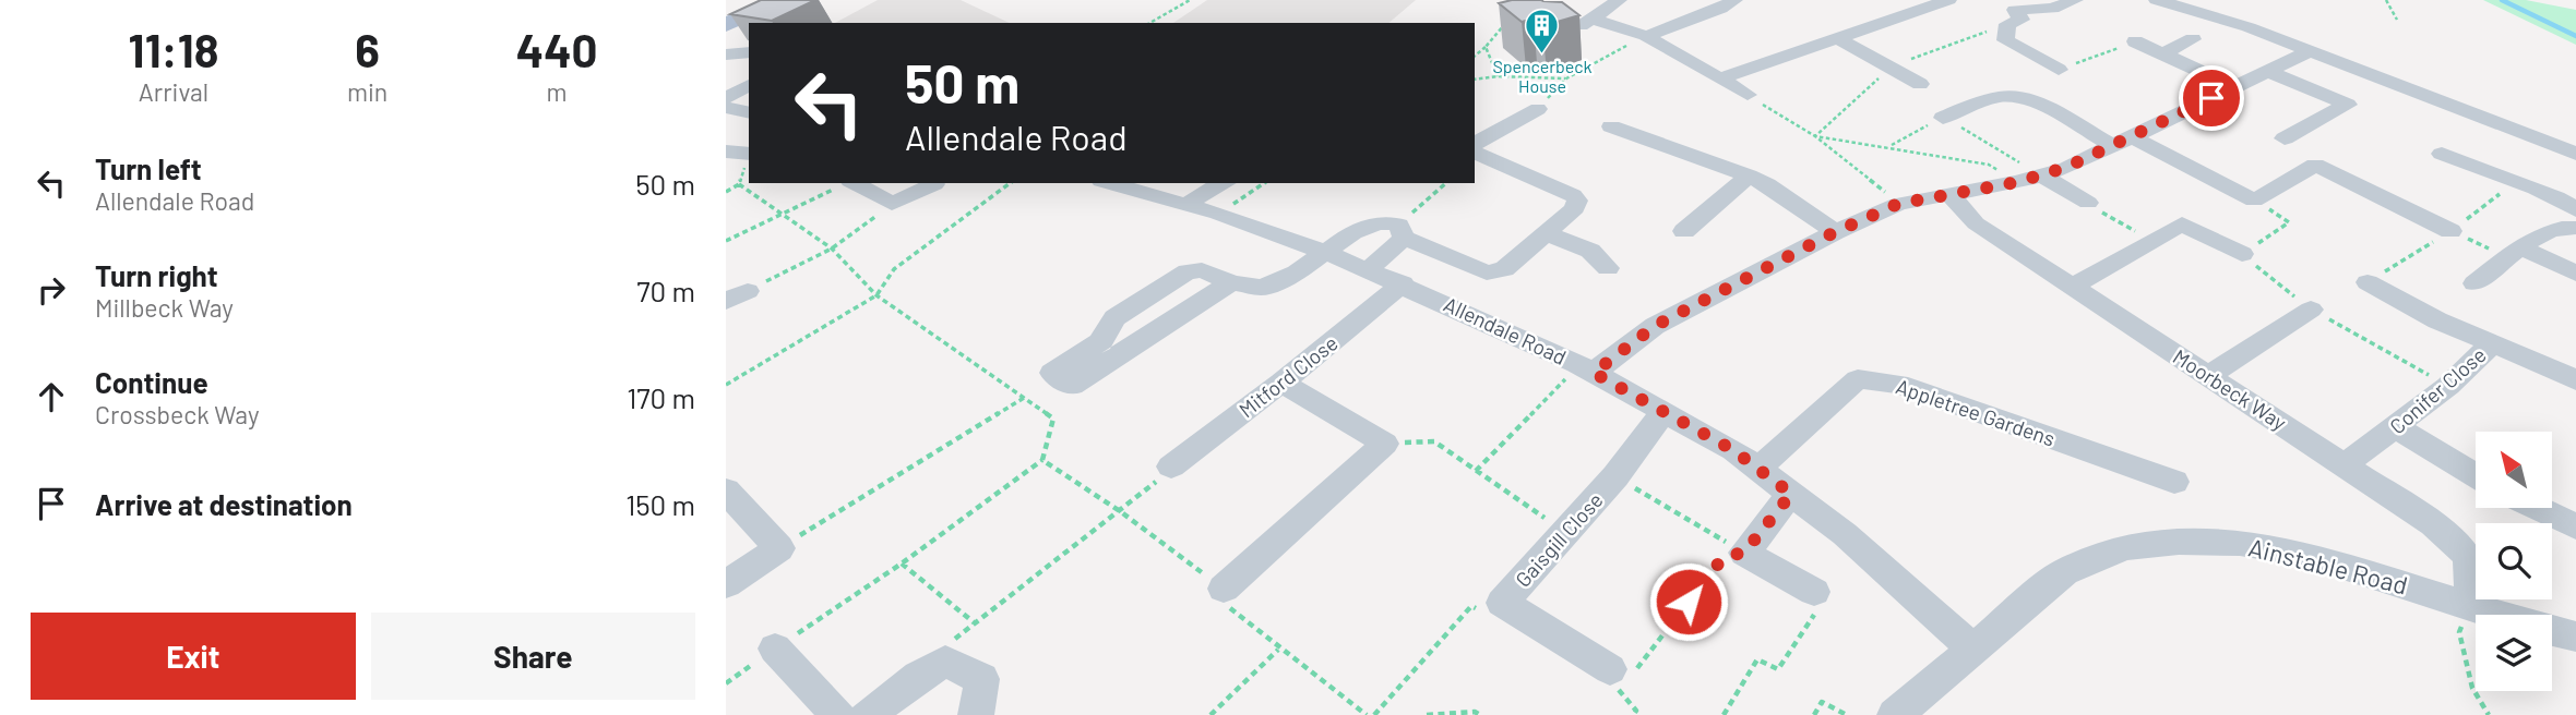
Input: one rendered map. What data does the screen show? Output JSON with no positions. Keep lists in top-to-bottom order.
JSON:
{
  "streets": {
    "street": [
      "Allendale Road",
      "Mitford Close",
      "Moorbeck Way",
      "Conifer Close",
      "Appletree Gardens",
      "Gaisgill Close",
      "Ainstable Road"
    ]
  },
  "crossings": [
    ["Allendale Road", "Mitford Close"],
    ["Allendale Road", "Appletree Gardens"],
    ["Allendale Road", "Gaisgill Close"],
    ["Allendale Road", "Ainstable Road"],
    ["Moorbeck Way", "Conifer Close"],
    ["Moorbeck Way", "Ainstable Road"]
  ],
  "places": {
    "building": ["Spencerbeck House"]
  },
  "north": "top left",
  "page": {
    "eta": [
      "11:18",
      "Arrival",
      "6",
      "min",
      "440",
      "m"
    ],
    "turn": ["50 m", "Allendale Road"],
    "list": [
      {
        "name": "Turn left",
        "note": "Allendale Road",
        "value": "50 m"
      },
      {
        "name": "Turn right",
        "note": "Millbeck Way",
        "value": "70 m"
      },
      {
        "name": "Continue",
        "note": "Crossbeck Way",
        "value": "170 m"
      },
      {
        "name": "Arrive at destination",
        "value": "150 m"
      }
    ],
    "buttons": ["Exit", "Share"]
  }
}
